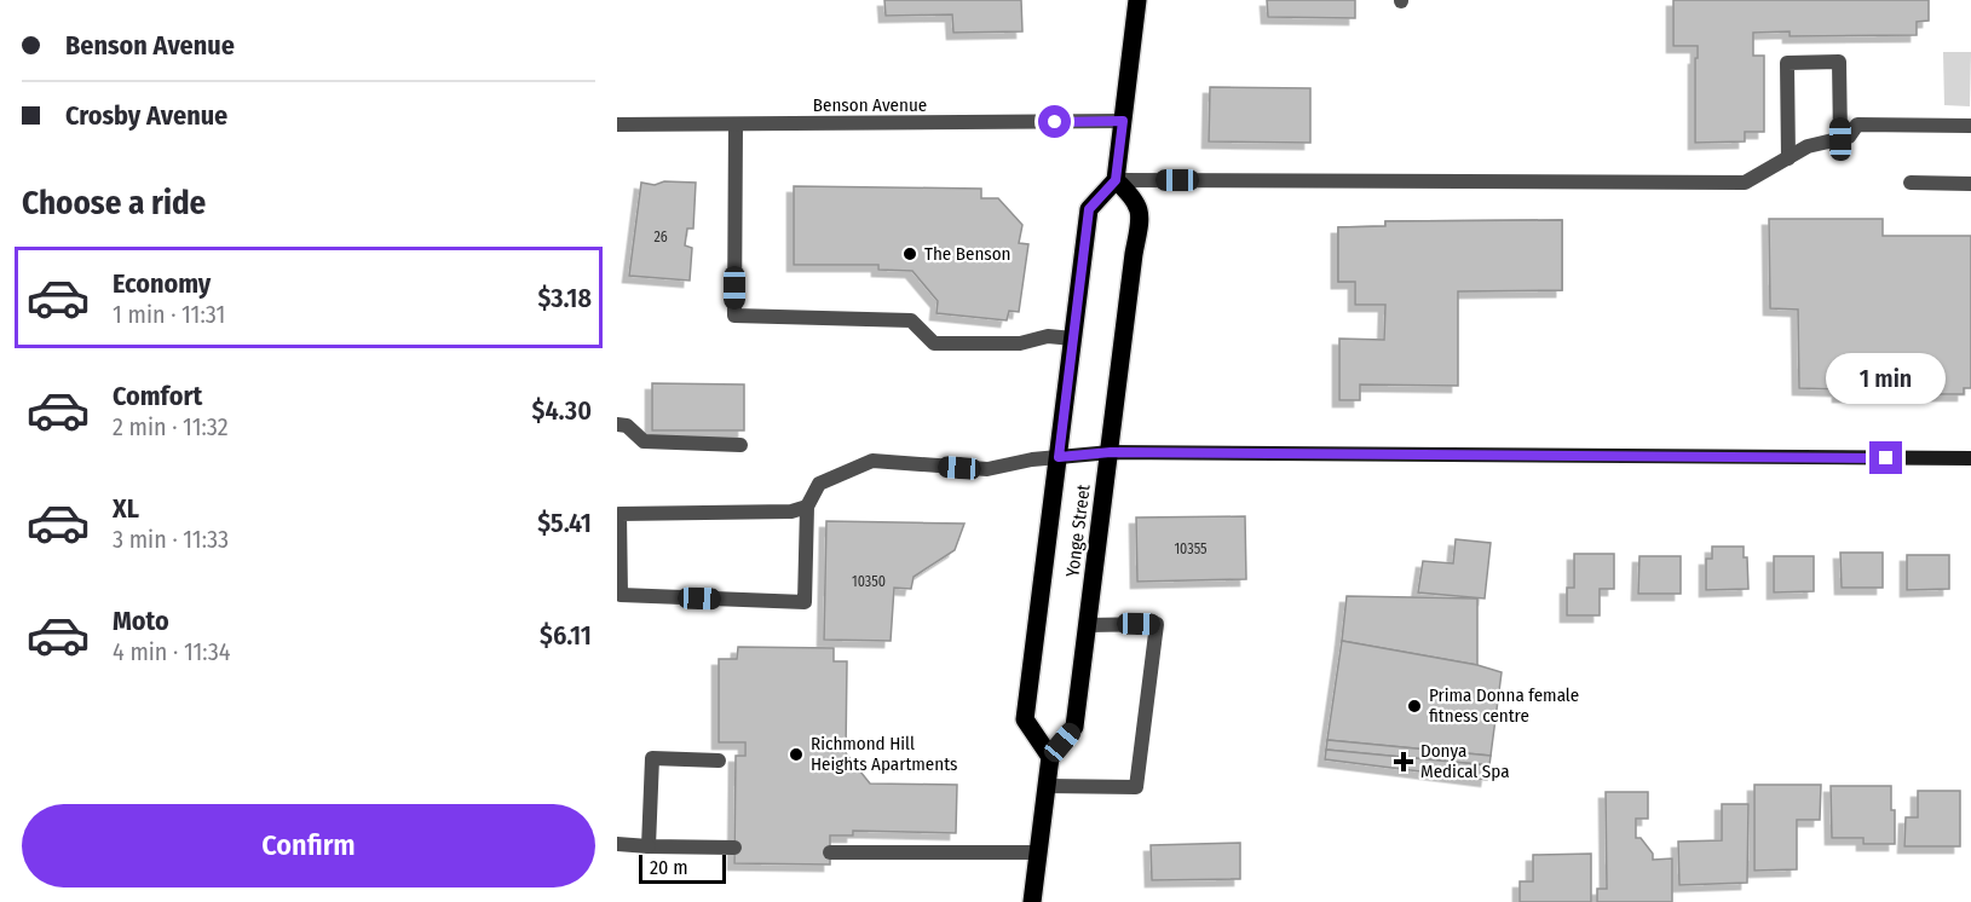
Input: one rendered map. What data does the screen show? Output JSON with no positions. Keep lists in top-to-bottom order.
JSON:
{
  "streets": {
    "main road": ["Yonge Street"],
    "street": ["Benson Avenue"]
  },
  "places": {
    "other": ["The Benson", "Prima Donna female fitness centre", "Richmond Hill Heights Apartments"],
    "health": ["Donya Medical Spa"]
  },
  "house_numbers": ["26", "10355", "10350"],
  "scale_bar": "20 m",
  "page": {
    "banner": ["Benson Avenue", "Crosby Avenue"],
    "heading": "Choose a ride",
    "list": [
      {
        "name": "Economy",
        "note": "1 min · 11:31",
        "value": "$3.18"
      },
      {
        "name": "Comfort",
        "note": "2 min · 11:32",
        "value": "$4.30"
      },
      {
        "name": "XL",
        "note": "3 min · 11:33",
        "value": "$5.41"
      },
      {
        "name": "Moto",
        "note": "4 min · 11:34",
        "value": "$6.11"
      }
    ],
    "bubble": "1 min",
    "buttons": "Confirm",
    "scale": "20 m"
  }
}
